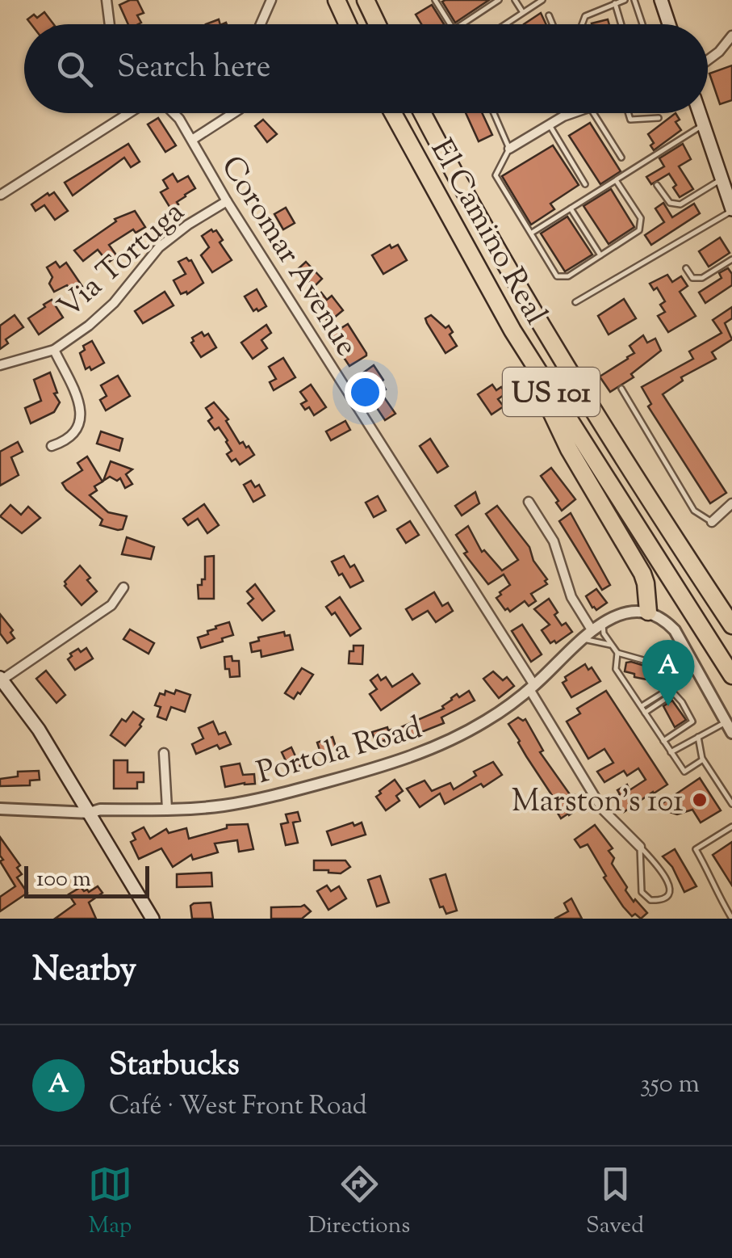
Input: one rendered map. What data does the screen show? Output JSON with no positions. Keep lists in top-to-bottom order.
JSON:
{
  "streets": {
    "highway": ["El Camino Real", "US 101"],
    "street": ["Coromar Avenue", "Via Tortuga", "Portola Road"]
  },
  "crossings": [
    ["Coromar Avenue", "Via Tortuga"],
    ["Coromar Avenue", "Portola Road"]
  ],
  "places": ["Marston's 101"],
  "scale_bar": "100 m",
  "page": {
    "search": "Search here",
    "pins": "A",
    "scale": "100 m",
    "heading": "Nearby",
    "list": [
      {
        "mark": "A",
        "name": "Starbucks",
        "note": "Café · West Front Road",
        "value": "350 m"
      }
    ],
    "nav": ["Map", "Directions", "Saved"]
  }
}
